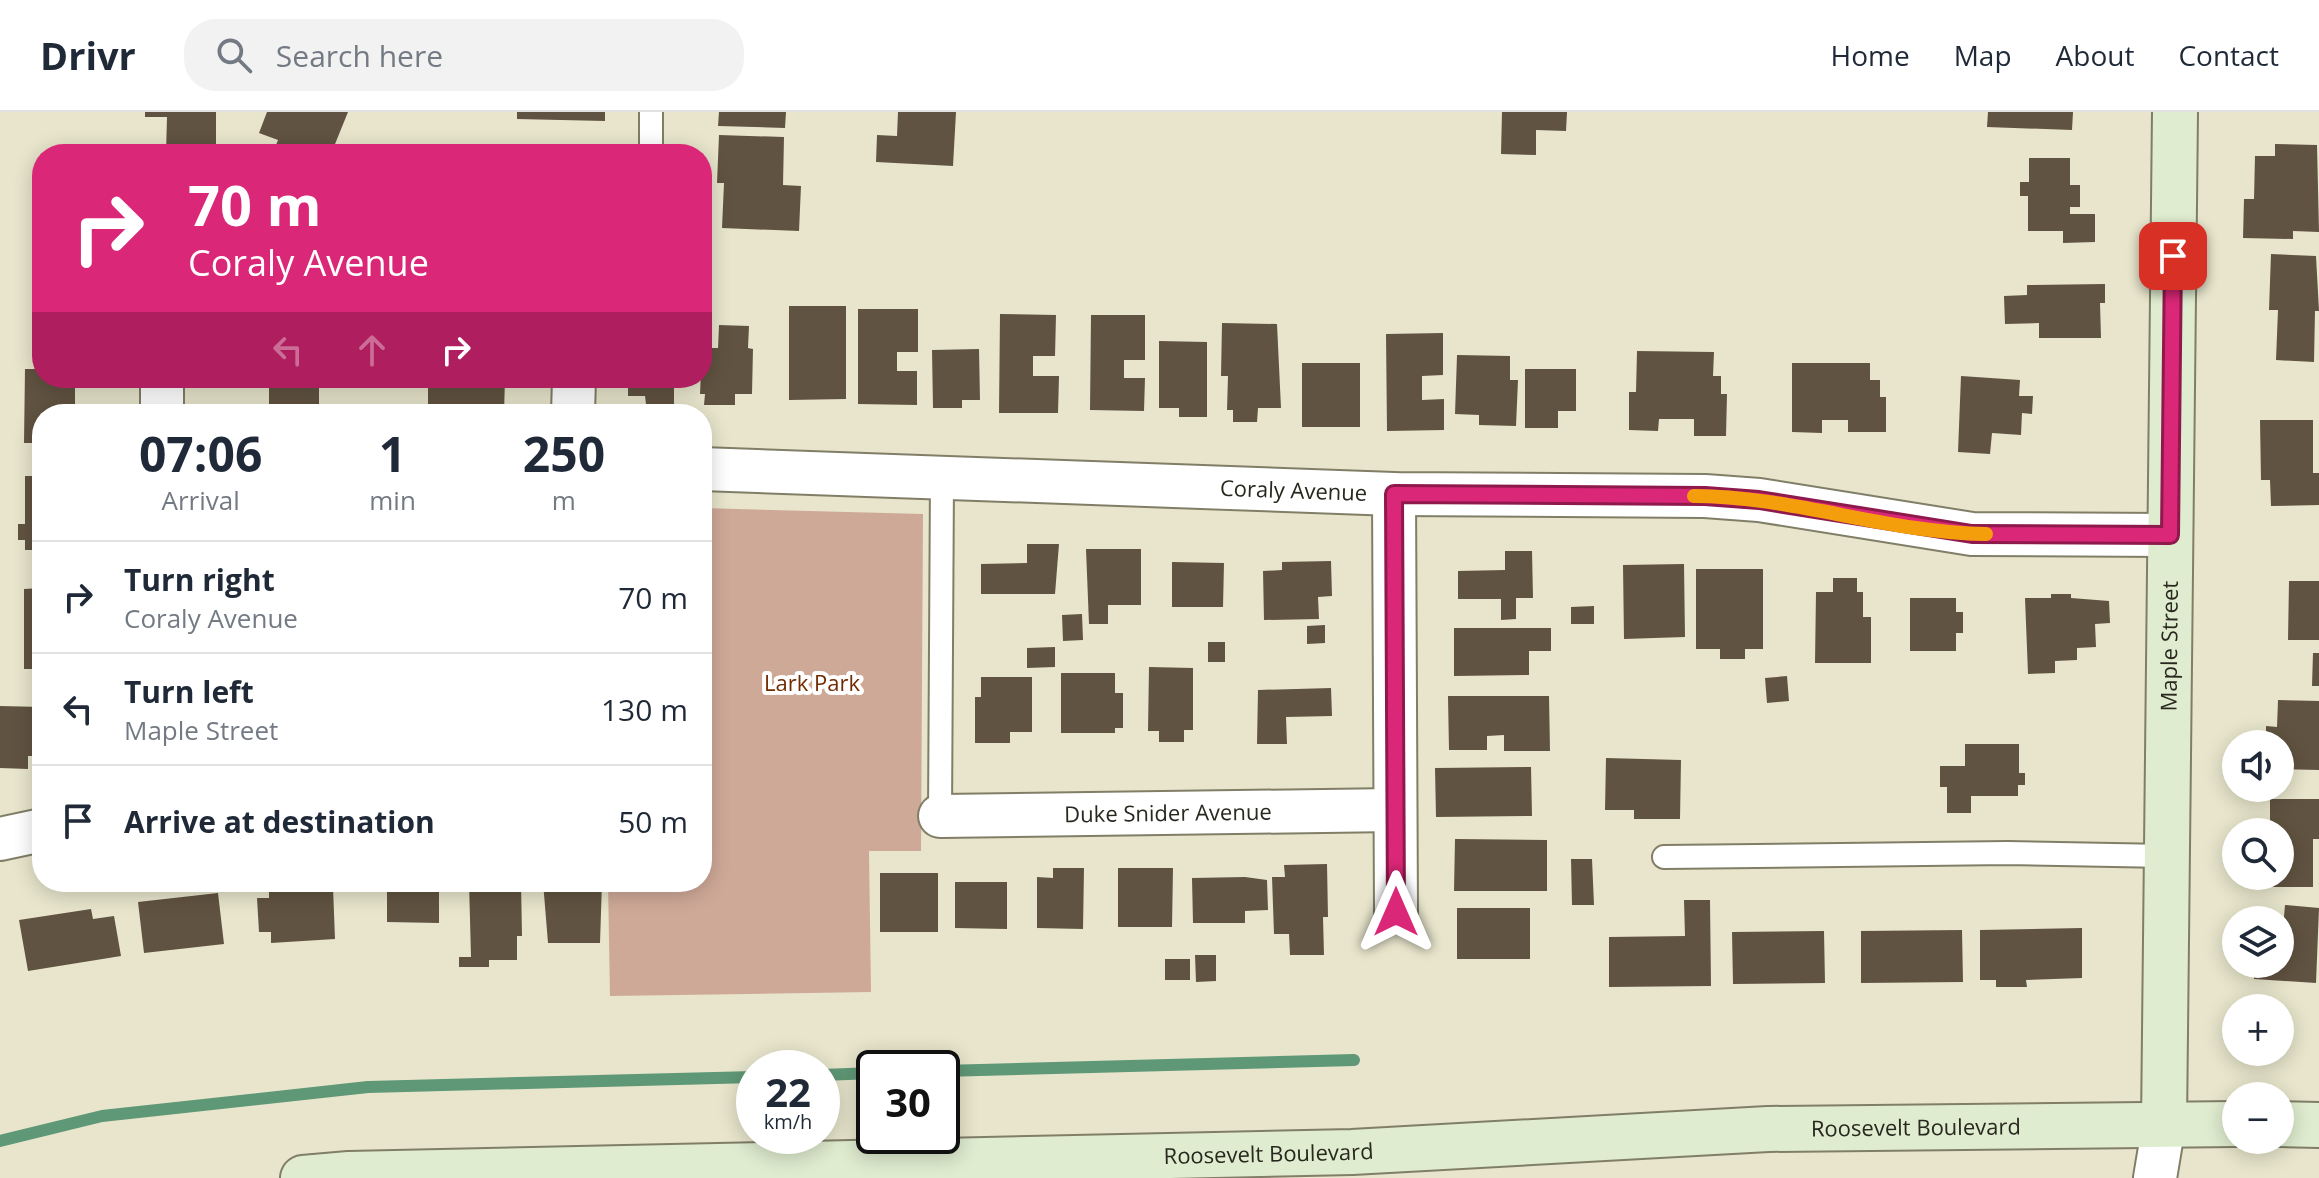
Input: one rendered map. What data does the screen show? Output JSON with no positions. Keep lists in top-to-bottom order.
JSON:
{
  "streets": {
    "main road": ["Maple Street", "Roosevelt Boulevard"],
    "street": ["Coraly Avenue", "Duke Snider Avenue"]
  },
  "crossings": [
    ["Coraly Avenue", "Maple Street"],
    ["Maple Street", "Roosevelt Boulevard"]
  ],
  "parks": ["Lark Park"],
  "page": {
    "header": "Drivr",
    "search": "Search here",
    "nav": [
      "Home",
      "Map",
      "About",
      "Contact"
    ],
    "turn": ["70 m", "Coraly Avenue"],
    "eta": [
      "07:06",
      "Arrival",
      "1",
      "min",
      "250",
      "m"
    ],
    "list": [
      {
        "name": "Turn right",
        "note": "Coraly Avenue",
        "value": "70 m"
      },
      {
        "name": "Turn left",
        "note": "Maple Street",
        "value": "130 m"
      },
      {
        "name": "Arrive at destination",
        "value": "50 m"
      }
    ],
    "map_buttons": ["+", "−"],
    "speed": "22 km/h",
    "limit": "30"
  }
}
